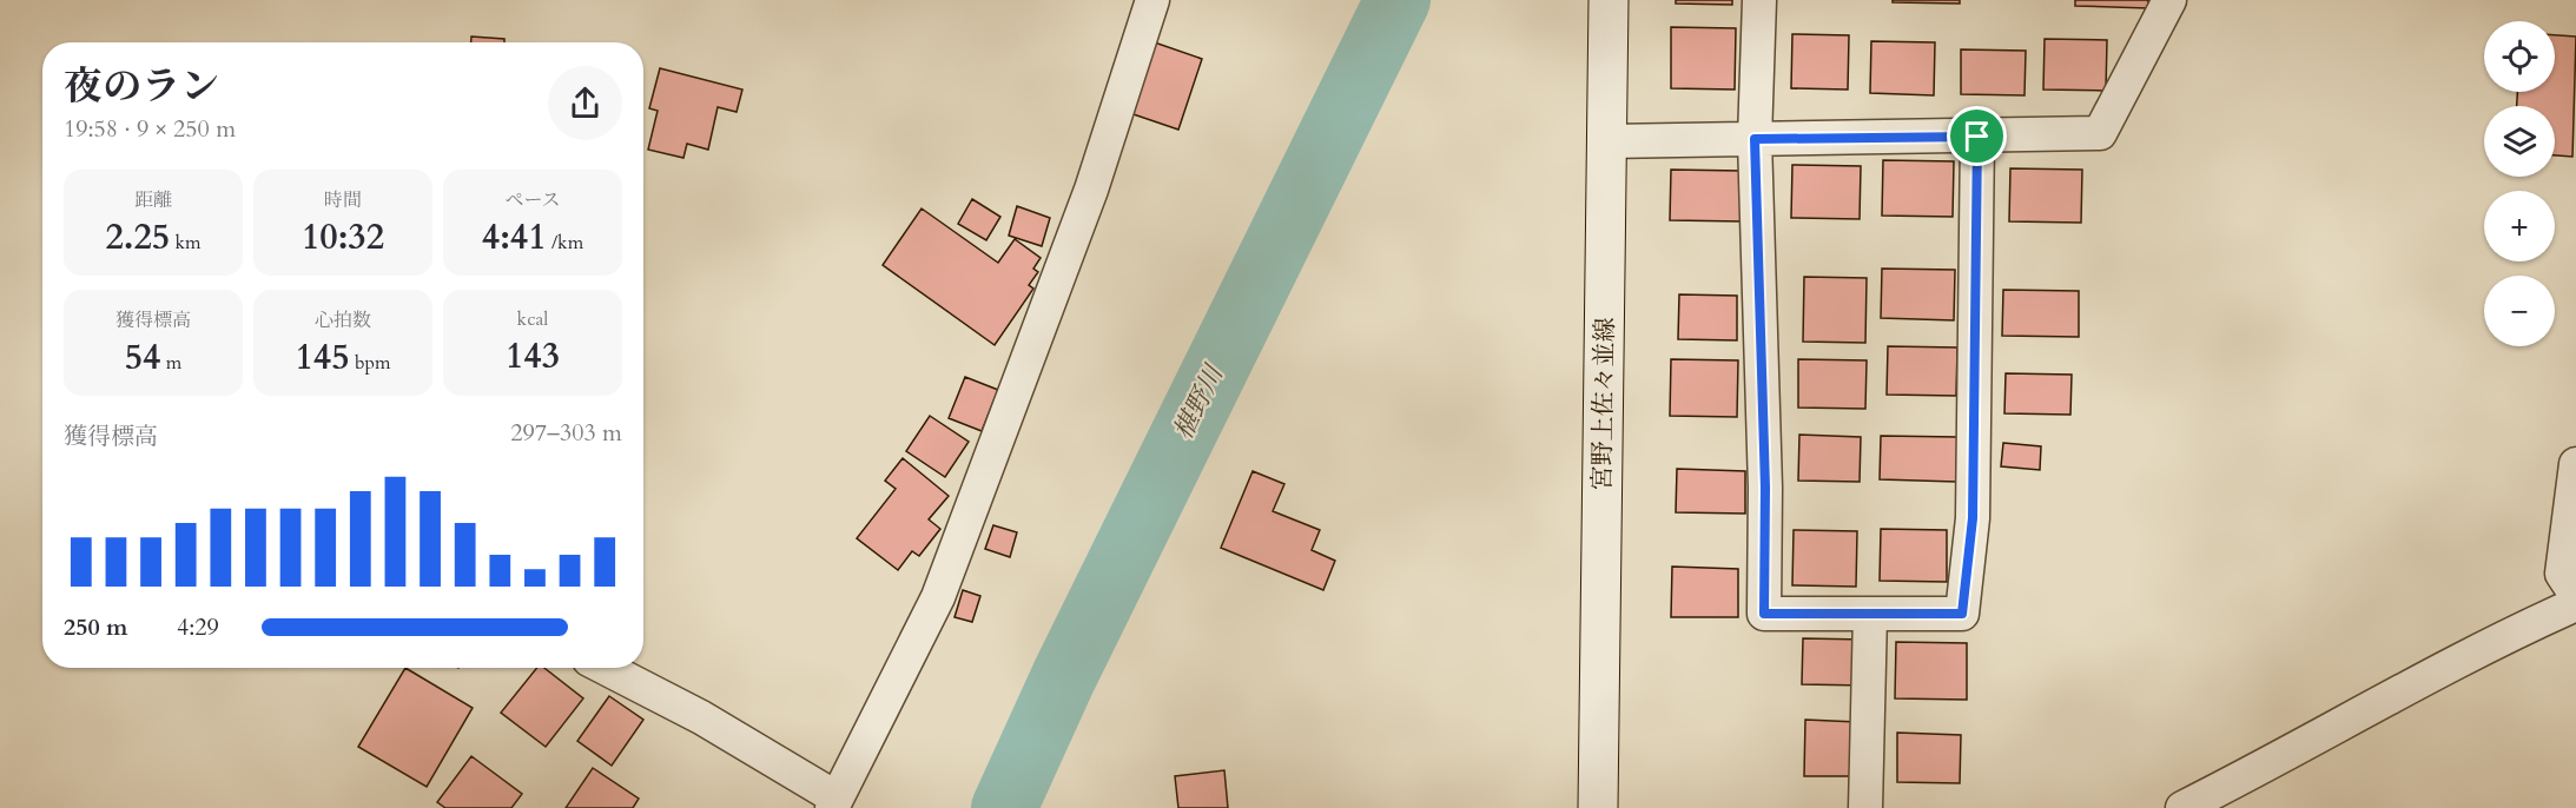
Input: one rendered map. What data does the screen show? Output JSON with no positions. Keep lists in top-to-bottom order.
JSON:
{
  "streets": {
    "main road": ["宮野上佐々並線"]
  },
  "water": ["椹野川"],
  "page": {
    "map_buttons": ["+", "−"],
    "heading": ["夜のラン", "19:58 · 9 × 250 m"],
    "stats": [
      ["距離", "2.25 km"],
      ["時間", "10:32"],
      ["ペース", "4:41 /km"],
      ["獲得標高", "54 m"],
      ["心拍数", "145 bpm"],
      ["kcal", "143"]
    ],
    "chart": ["獲得標高", "297–303 m"],
    "list": [
      {
        "name": "250 m",
        "note": "4:29"
      }
    ]
  }
}
